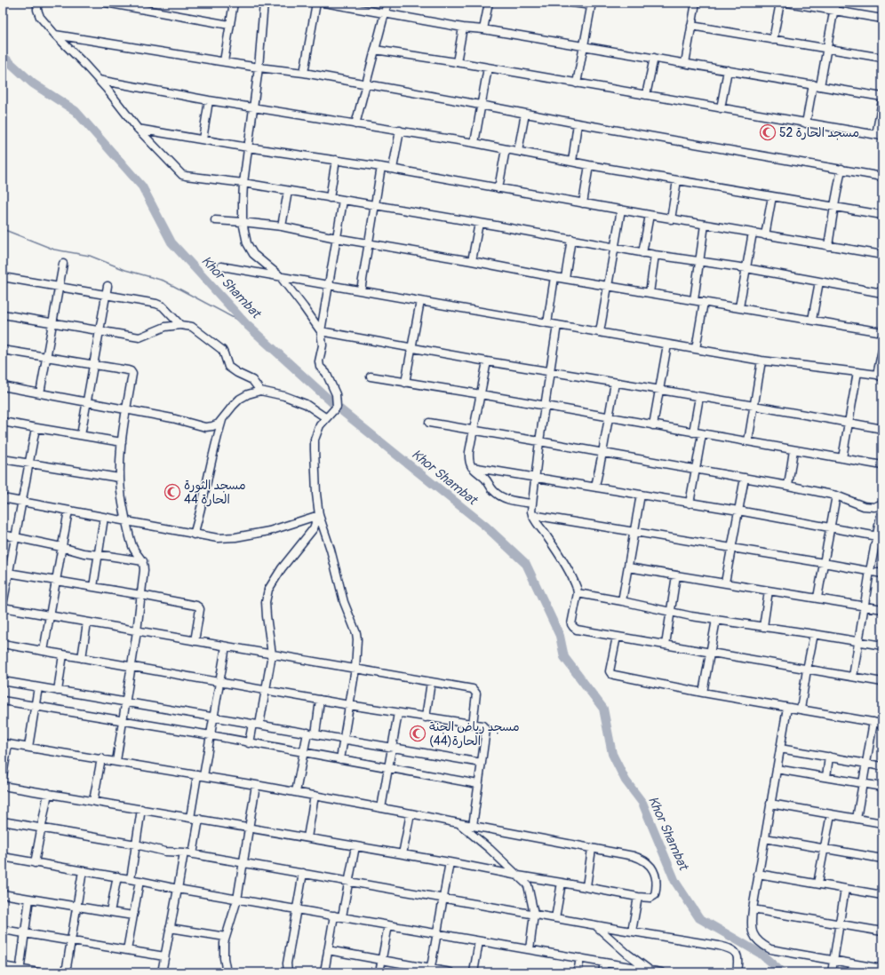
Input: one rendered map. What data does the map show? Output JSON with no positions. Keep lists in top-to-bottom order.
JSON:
{
  "water": ["Khor Shambat"],
  "places": {
    "mosque": ["مسجد الحارة 52", "مسجد الثورة الحارة 44", "مسجد رياض الجنة الحارة(44)"]
  }
}
